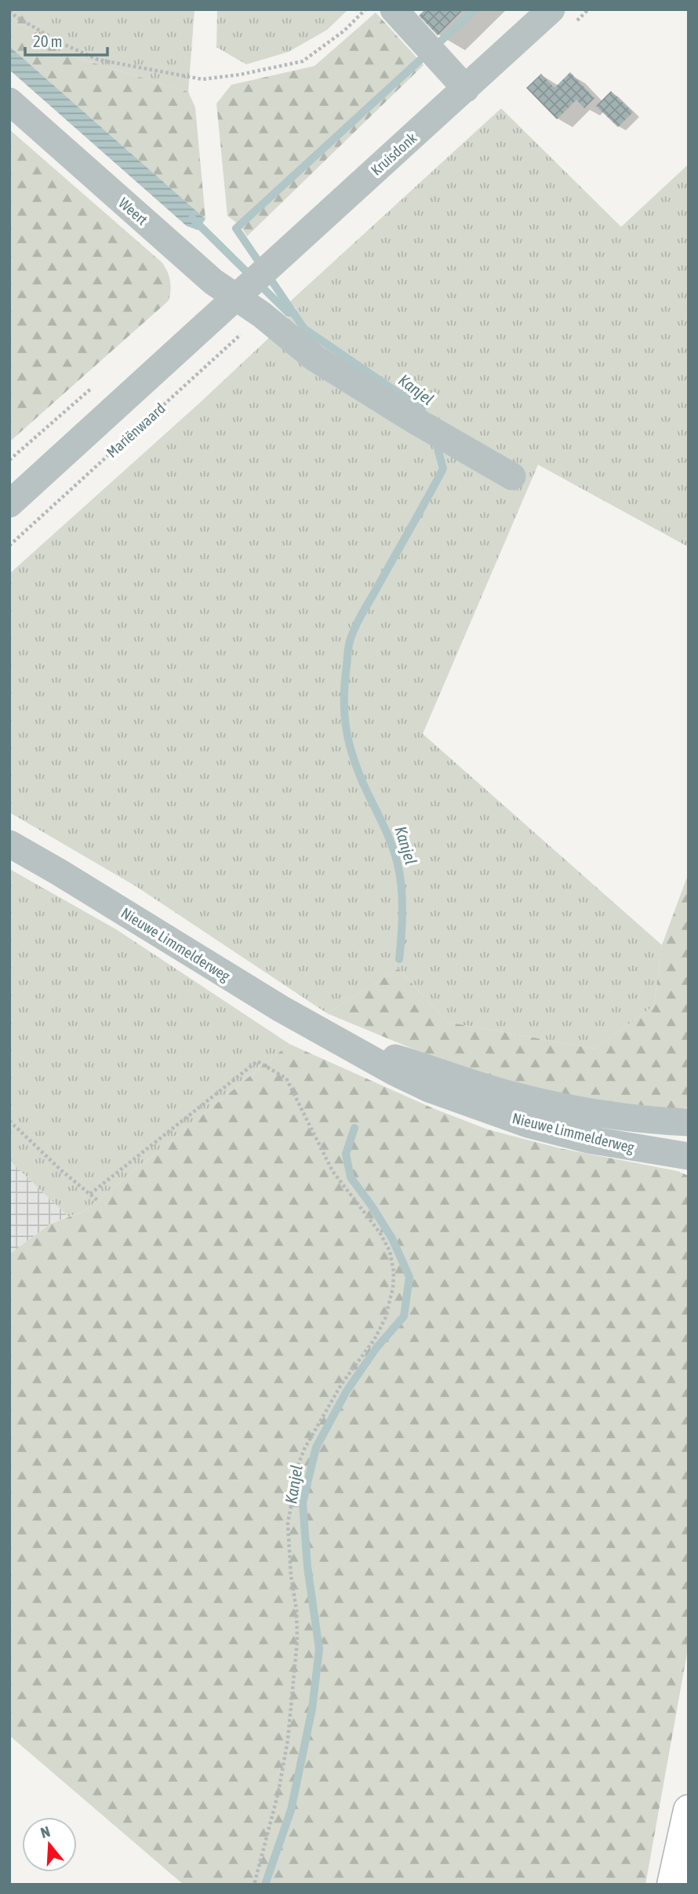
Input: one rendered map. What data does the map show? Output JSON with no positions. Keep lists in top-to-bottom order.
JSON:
{
  "streets": {
    "street": [
      "Kruisdonk",
      "Weert",
      "Mariënwaard",
      "Nieuwe Limmelderweg"
    ]
  },
  "crossings": [
    ["Kruisdonk", "Weert"],
    ["Kruisdonk", "Mariënwaard"],
    ["Weert", "Mariënwaard"]
  ],
  "water": ["Kanjel"],
  "scale_bar": "20 m",
  "north": "top"
}
